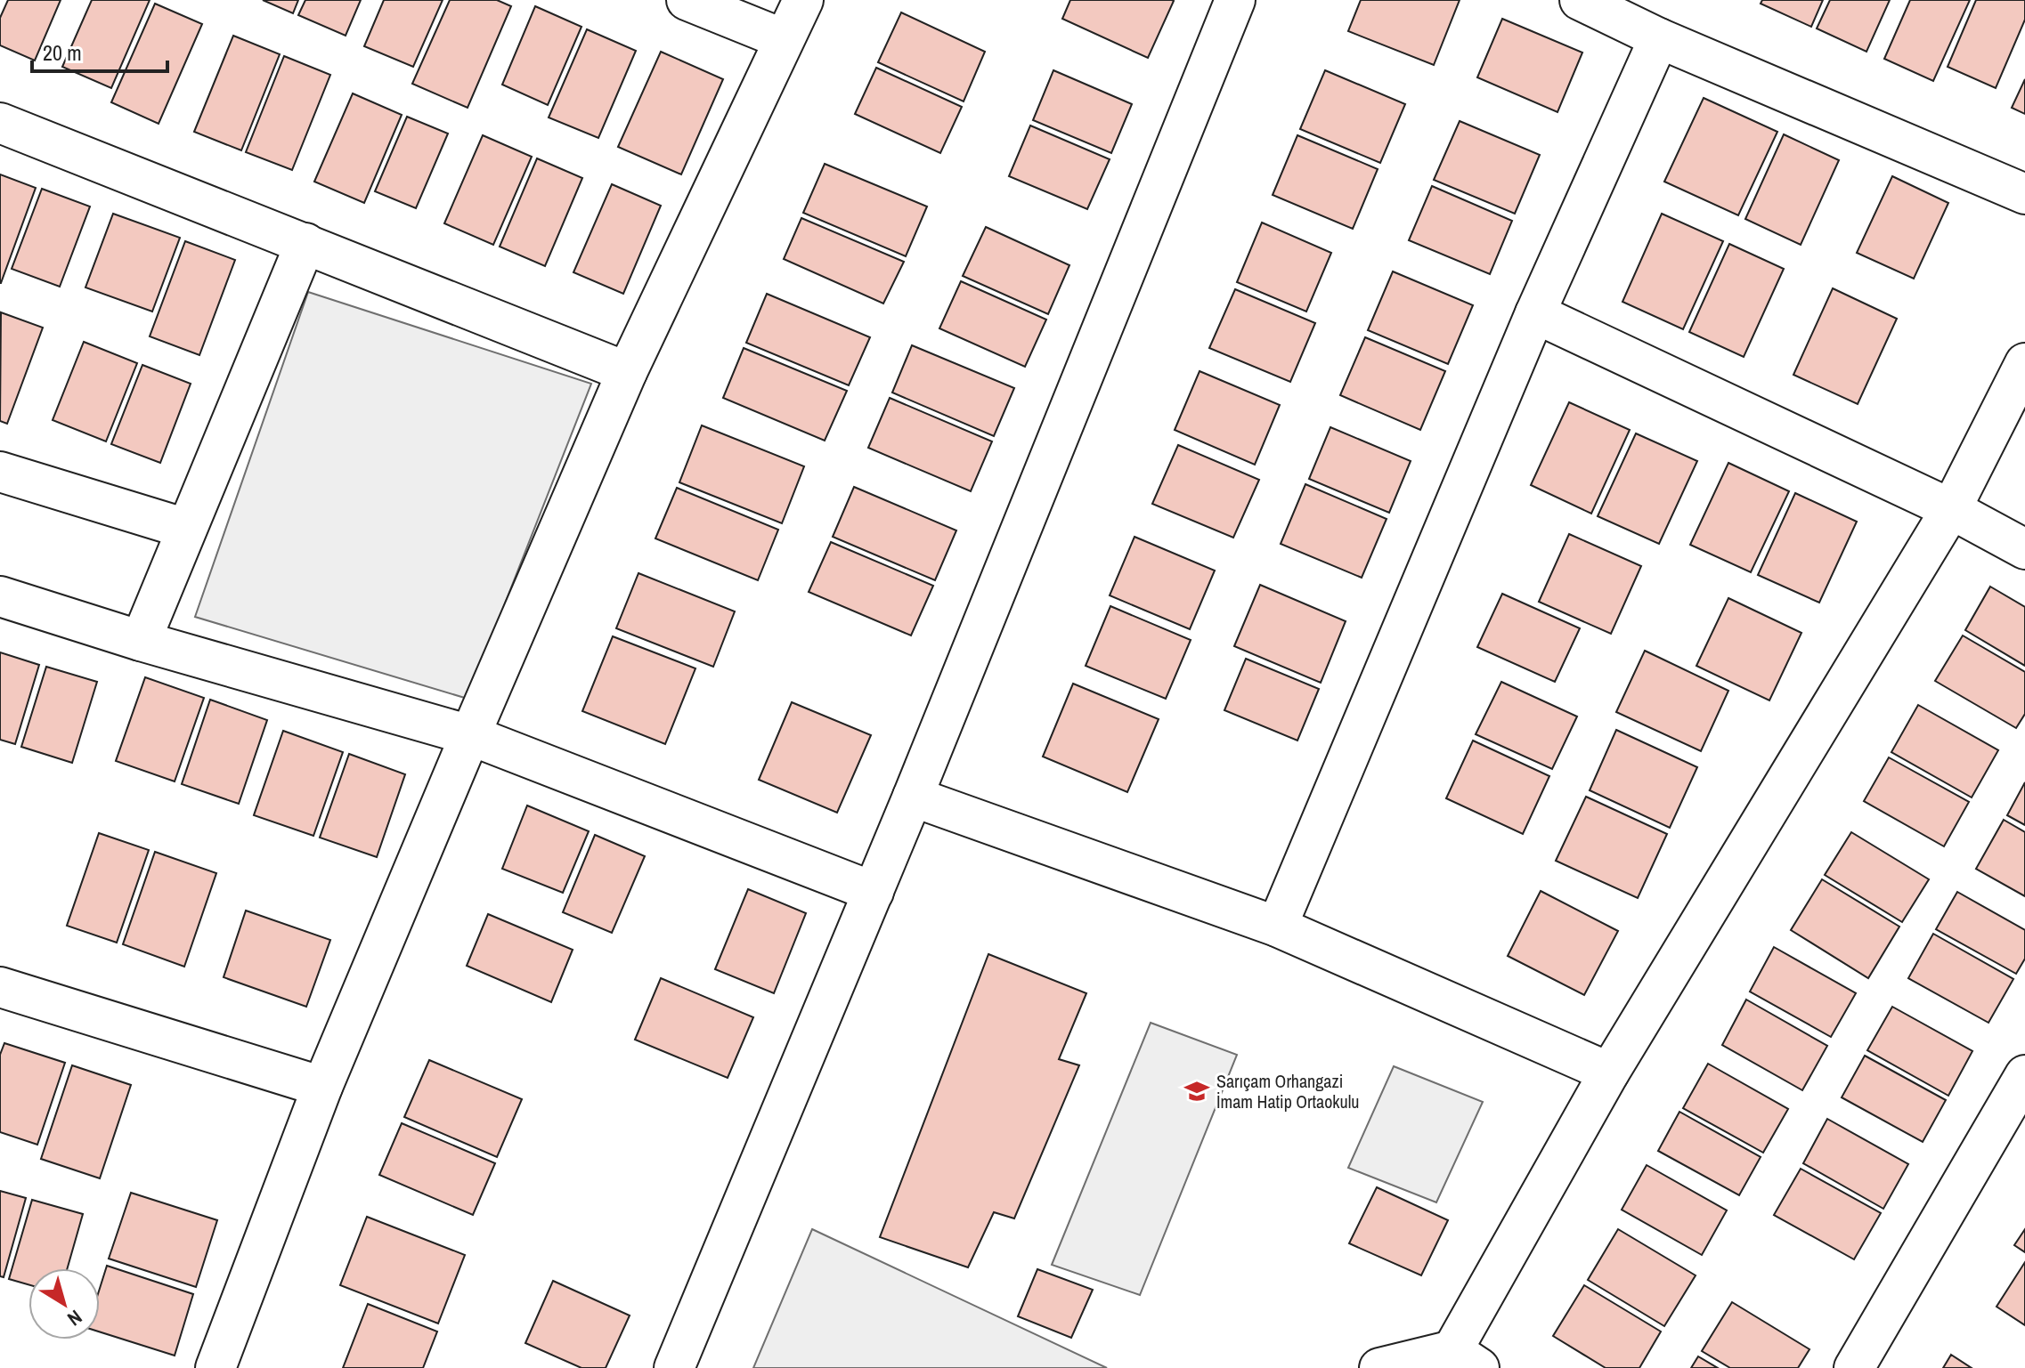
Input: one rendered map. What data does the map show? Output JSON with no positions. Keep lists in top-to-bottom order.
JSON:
{
  "places": {
    "school or university": ["Sarıçam Orhangazi İmam Hatip Ortaokulu"]
  },
  "scale_bar": "20 m",
  "north": "bottom right"
}
